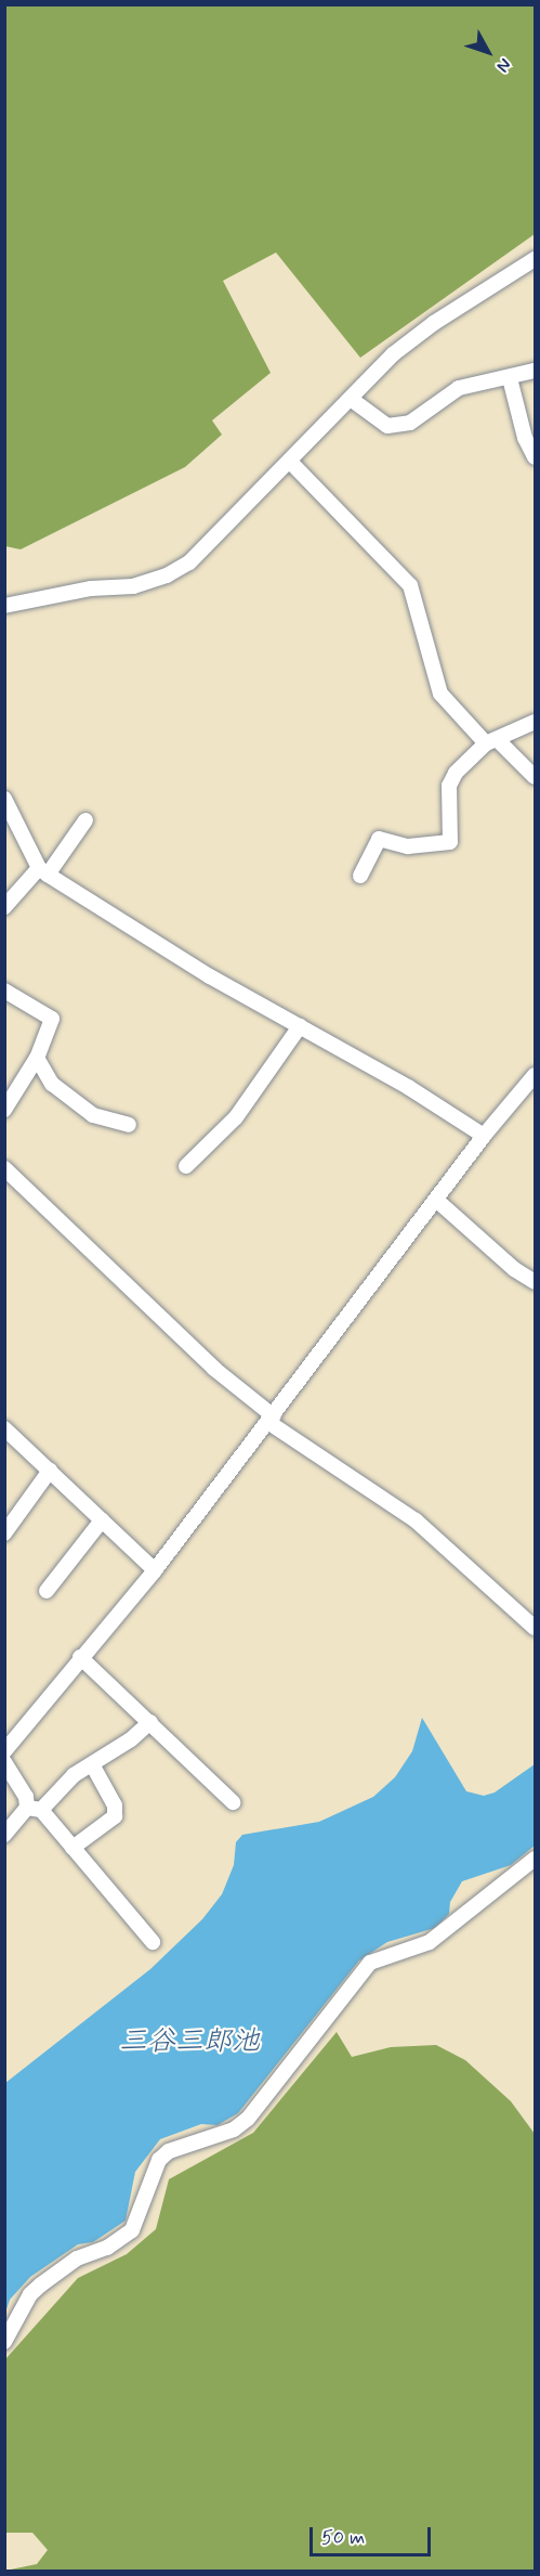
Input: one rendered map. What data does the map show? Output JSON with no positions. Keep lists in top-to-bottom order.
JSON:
{
  "water": ["三谷三郎池"],
  "scale_bar": "50 m",
  "north": "bottom right"
}
